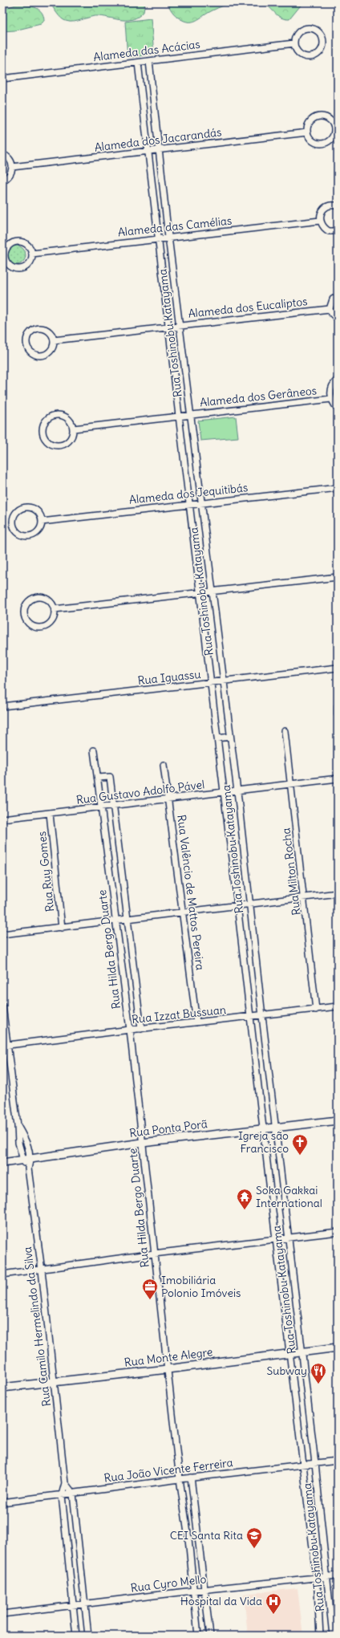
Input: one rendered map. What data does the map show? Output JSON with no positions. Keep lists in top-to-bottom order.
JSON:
{
  "streets": {
    "street": [
      "Alameda das Acácias",
      "Alameda dos Jacarandás",
      "Alameda das Camélias",
      "Alameda dos Eucaliptos",
      "Rua Toshinobu Katayama",
      "Alameda dos Gerâneos",
      "Alameda dos Jequitibás",
      "Rua Iguassu",
      "Rua Gustavo Adolfo Pável",
      "Rua Ruy Gomes",
      "Rua Milton Rocha",
      "Rua Valêncio de Mattos Pereira",
      "Rua Hilda Bergo Duarte",
      "Rua Izzat Bussuan",
      "Rua Ponta Porã",
      "Rua Camilo Hermelindo da Silva",
      "Rua Monte Alegre",
      "Rua João Vicente Ferreira",
      "Rua Cyro Mello"
    ]
  },
  "crossings": [
    ["Alameda das Acácias", "Rua Toshinobu Katayama"],
    ["Alameda dos Jacarandás", "Rua Toshinobu Katayama"],
    ["Alameda das Camélias", "Rua Toshinobu Katayama"],
    ["Alameda dos Eucaliptos", "Rua Toshinobu Katayama"],
    ["Rua Toshinobu Katayama", "Alameda dos Gerâneos"],
    ["Rua Toshinobu Katayama", "Alameda dos Jequitibás"],
    ["Rua Toshinobu Katayama", "Rua Iguassu"],
    ["Rua Toshinobu Katayama", "Rua Gustavo Adolfo Pável"],
    ["Rua Toshinobu Katayama", "Rua Izzat Bussuan"],
    ["Rua Toshinobu Katayama", "Rua Ponta Porã"],
    ["Rua Toshinobu Katayama", "Rua Monte Alegre"],
    ["Rua Toshinobu Katayama", "Rua João Vicente Ferreira"],
    ["Rua Toshinobu Katayama", "Rua Cyro Mello"],
    ["Rua Gustavo Adolfo Pável", "Rua Ruy Gomes"],
    ["Rua Gustavo Adolfo Pável", "Rua Milton Rocha"],
    ["Rua Gustavo Adolfo Pável", "Rua Valêncio de Mattos Pereira"],
    ["Rua Gustavo Adolfo Pável", "Rua Hilda Bergo Duarte"],
    ["Rua Milton Rocha", "Rua Izzat Bussuan"],
    ["Rua Valêncio de Mattos Pereira", "Rua Izzat Bussuan"],
    ["Rua Hilda Bergo Duarte", "Rua Izzat Bussuan"],
    ["Rua Hilda Bergo Duarte", "Rua Ponta Porã"],
    ["Rua Hilda Bergo Duarte", "Rua Monte Alegre"],
    ["Rua Hilda Bergo Duarte", "Rua João Vicente Ferreira"],
    ["Rua Hilda Bergo Duarte", "Rua Cyro Mello"],
    ["Rua Izzat Bussuan", "Rua Camilo Hermelindo da Silva"],
    ["Rua Ponta Porã", "Rua Camilo Hermelindo da Silva"],
    ["Rua Camilo Hermelindo da Silva", "Rua Monte Alegre"],
    ["Rua Camilo Hermelindo da Silva", "Rua João Vicente Ferreira"]
  ],
  "places": {
    "church": ["Igreja são Francisco"],
    "temple": ["Soka Gakkai International"],
    "office": ["Imobiliária Polonio Imóveis"],
    "restaurant": ["Subway"],
    "school or university": ["CEI Santa Rita"],
    "hospital": ["Hospital da Vida"]
  }
}
